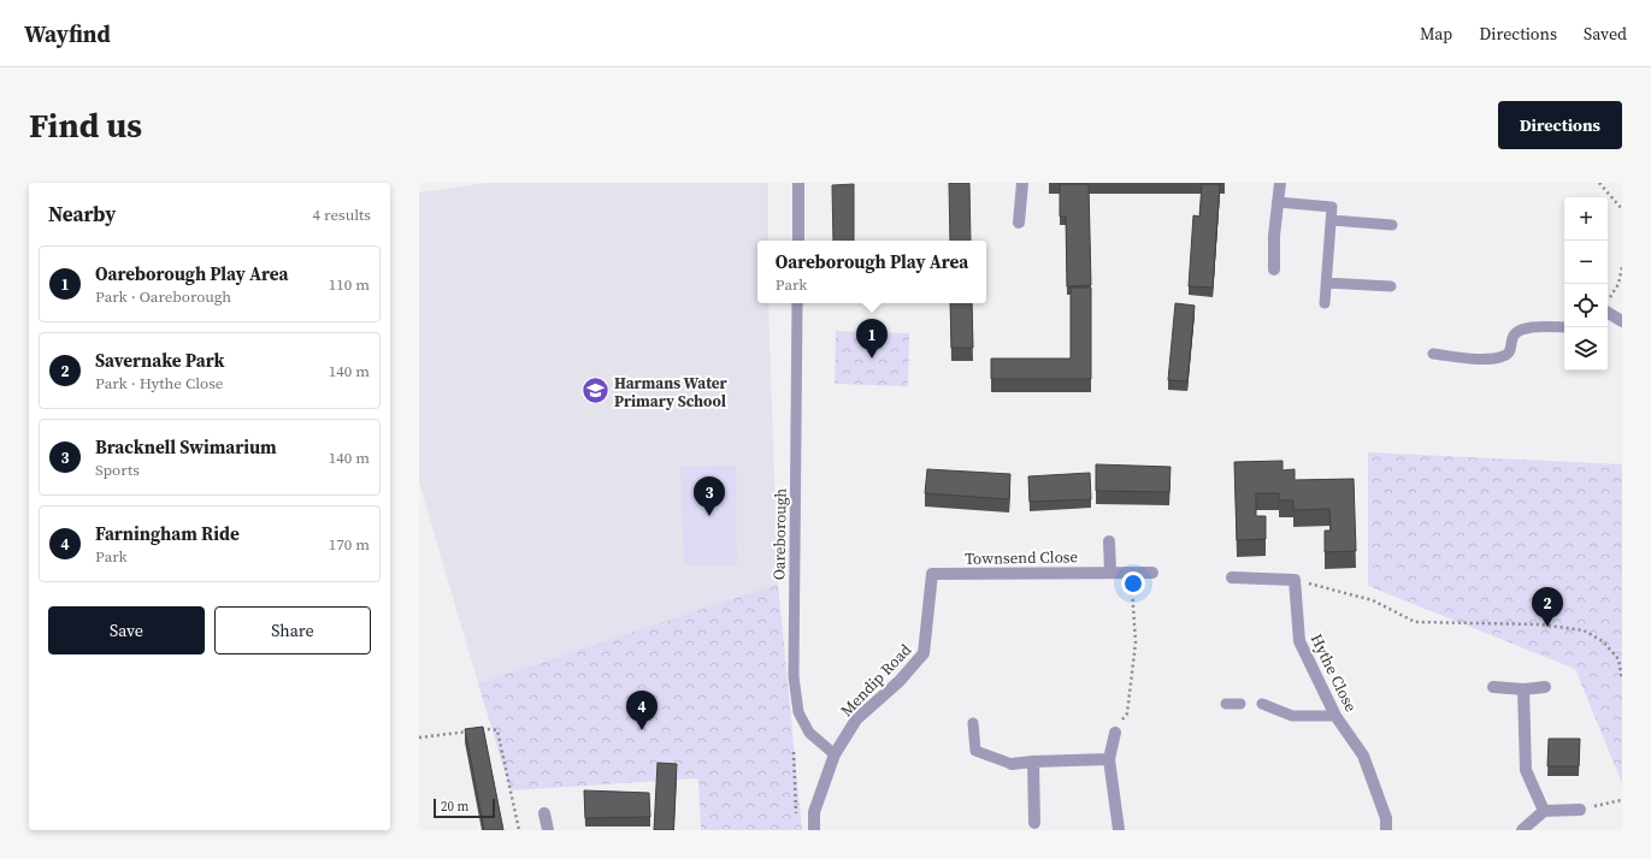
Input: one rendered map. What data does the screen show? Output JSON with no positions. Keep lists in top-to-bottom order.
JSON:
{
  "streets": {
    "street": ["Townsend Close", "Hythe Close", "Mendip Road"],
    "lane": ["Oareborough"]
  },
  "crossings": [
    ["Oareborough", "Mendip Road"],
    ["Townsend Close", "Mendip Road"]
  ],
  "places": {
    "school or university": ["Harmans Water Primary School"]
  },
  "scale_bar": "20 m",
  "page": {
    "header": "Wayfind",
    "nav": ["Map", "Directions", "Saved"],
    "buttons": [
      "Directions",
      ["Save", "Share"]
    ],
    "title": "Find us",
    "heading": ["Nearby", "4 results"],
    "map_buttons": ["+", "−"],
    "popup": ["Oareborough Play Area", "Park"],
    "list": [
      {
        "mark": "1",
        "name": "Oareborough Play Area",
        "note": "Park · Oareborough",
        "value": "110 m"
      },
      {
        "mark": "2",
        "name": "Savernake Park",
        "note": "Park · Hythe Close",
        "value": "140 m"
      },
      {
        "mark": "3",
        "name": "Bracknell Swimarium",
        "note": "Sports",
        "value": "140 m"
      },
      {
        "mark": "4",
        "name": "Farningham Ride",
        "note": "Park",
        "value": "170 m"
      }
    ],
    "pins": [
      "1",
      "3",
      "2",
      "4"
    ],
    "scale": "20 m"
  }
}
